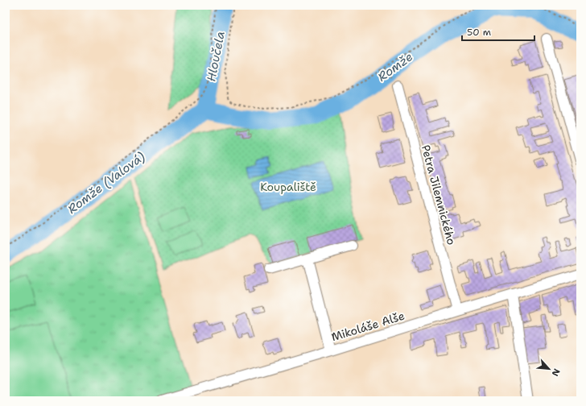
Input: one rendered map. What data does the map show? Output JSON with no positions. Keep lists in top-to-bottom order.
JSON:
{
  "streets": {
    "street": ["Petra Jilemnického", "Mikoláše Alše"]
  },
  "crossings": [
    ["Petra Jilemnického", "Mikoláše Alše"]
  ],
  "water": ["Hloučela", "Romže", "Romže (Valová)"],
  "parks": ["Koupaliště"],
  "scale_bar": "50 m",
  "north": "bottom right"
}
